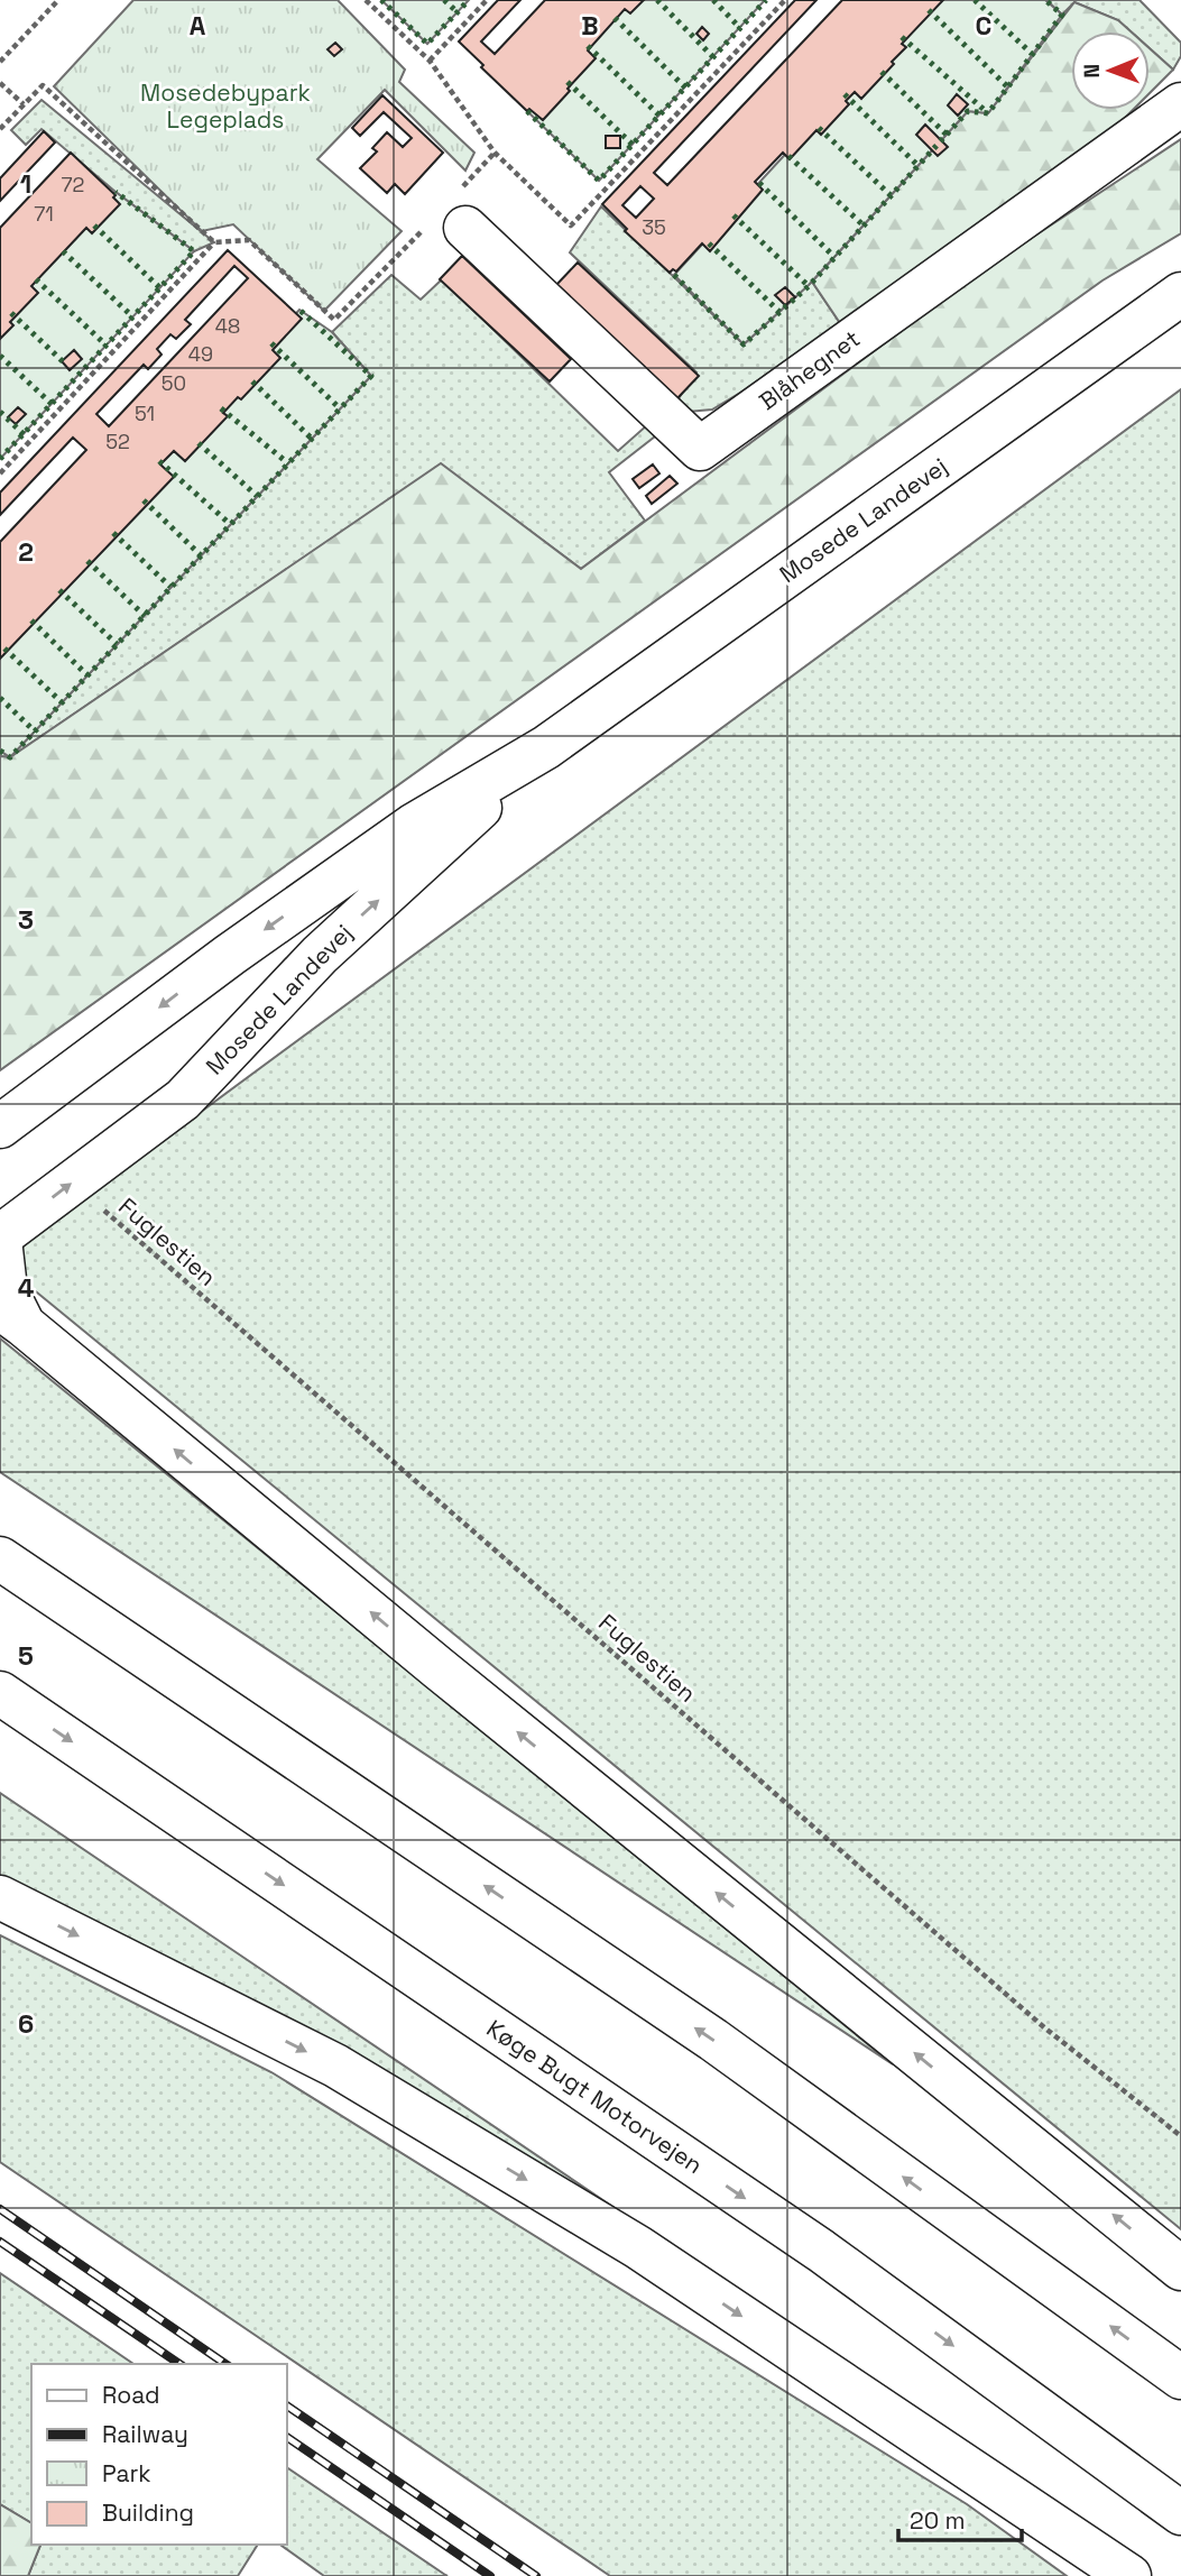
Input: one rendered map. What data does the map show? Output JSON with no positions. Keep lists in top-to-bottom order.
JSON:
{
  "streets": {
    "main road": ["Blåhegnet", "Mosede Landevej", "Køge Bugt Motorvejen"],
    "path": ["Fuglestien"]
  },
  "parks": ["Mosedebypark Legeplads"],
  "house_numbers": [
    "72",
    "71",
    "35",
    "48",
    "49",
    "50",
    "51",
    "52"
  ],
  "legend": [
    "Road",
    "Railway",
    "Park",
    "Building"
  ],
  "scale_bar": "20 m",
  "north": "left",
  "grid": {
    "columns": ["A", "B", "C"],
    "rows": [
      "1",
      "2",
      "3",
      "4",
      "5",
      "6"
    ]
  }
}
